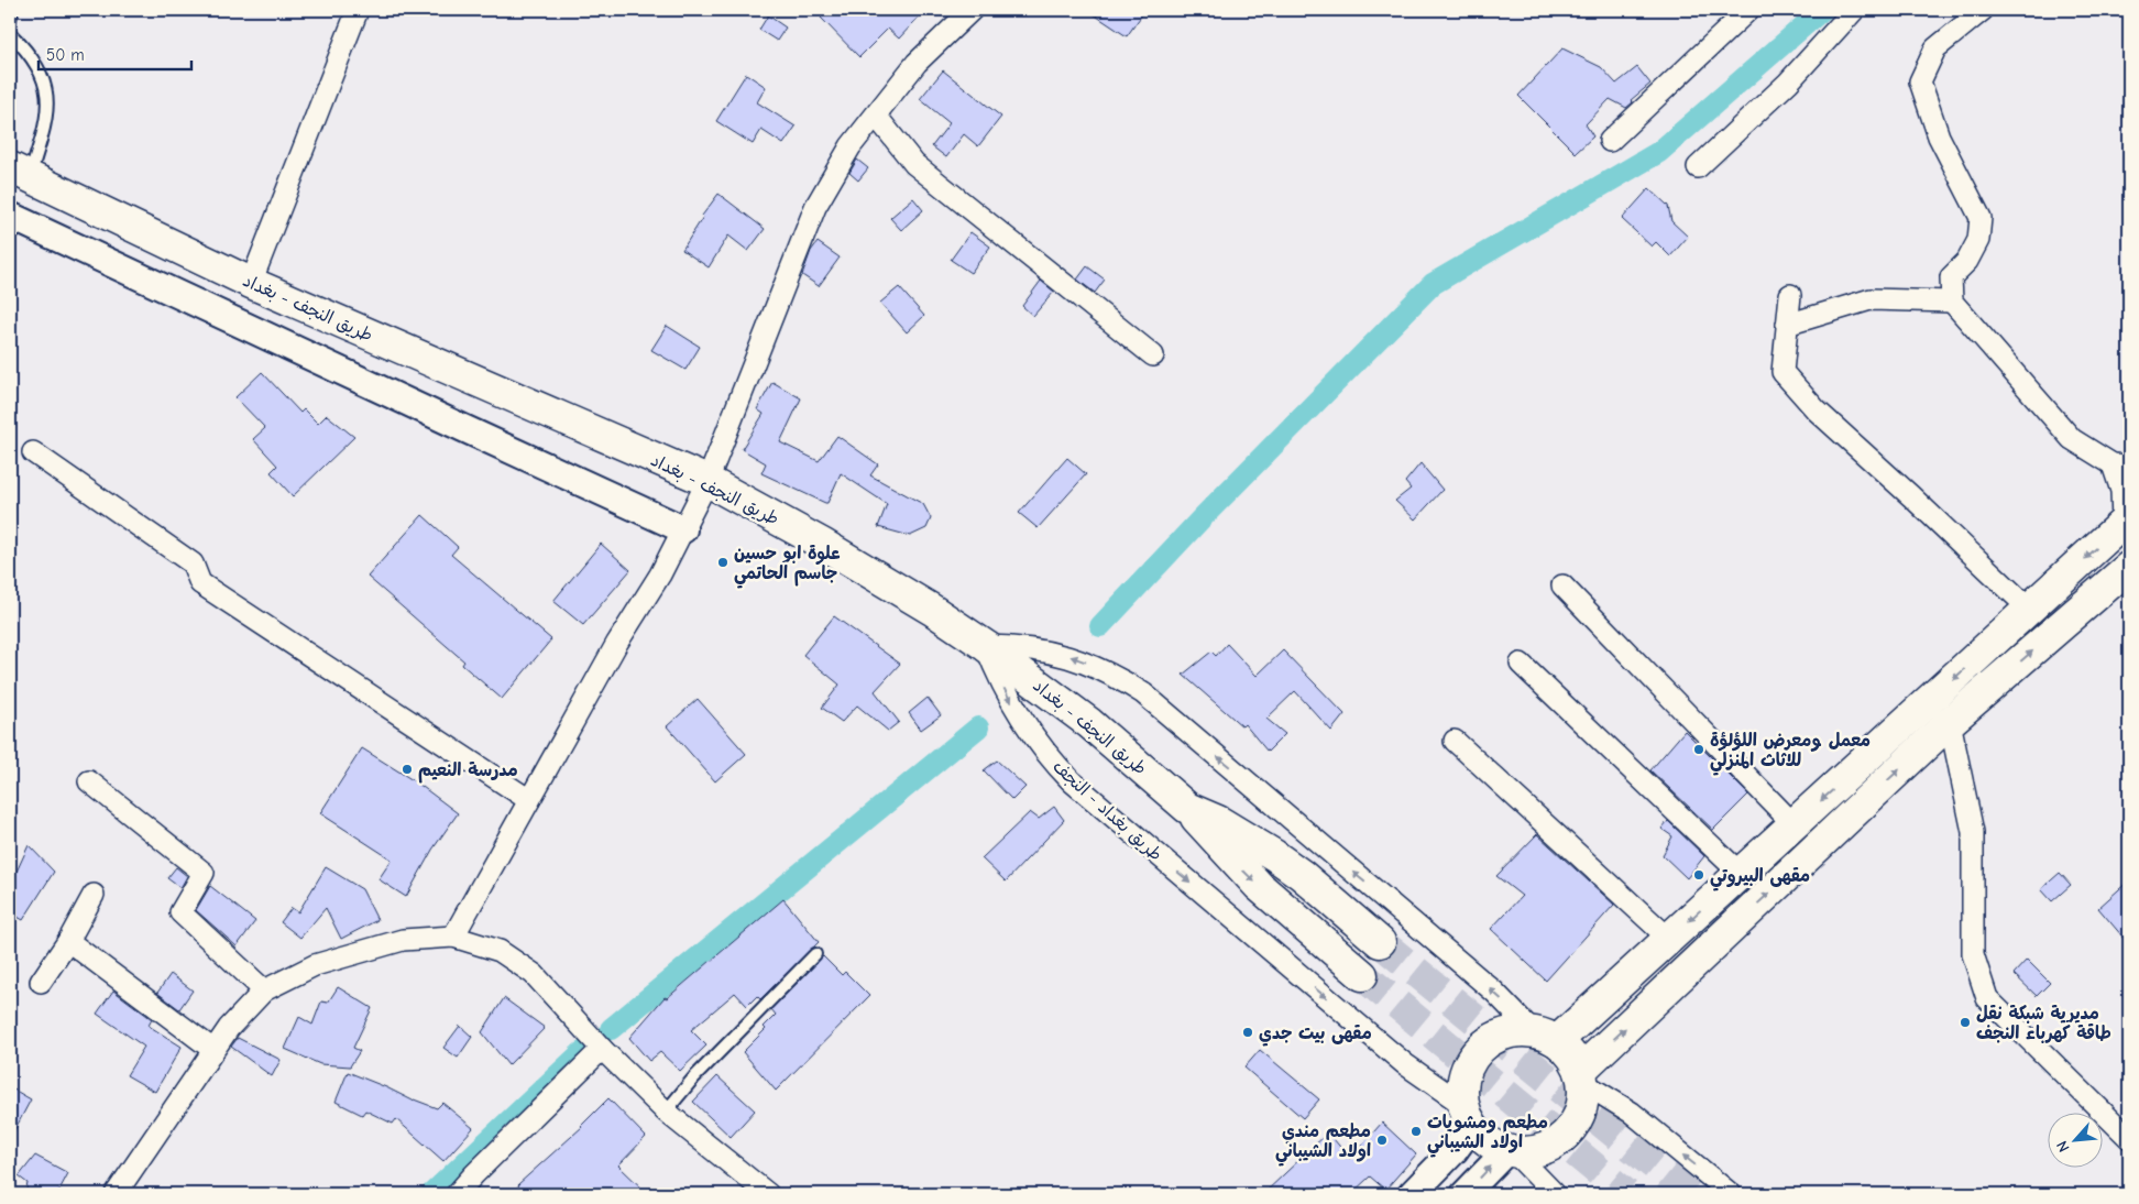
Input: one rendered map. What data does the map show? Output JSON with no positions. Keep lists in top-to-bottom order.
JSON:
{
  "streets": {
    "main road": ["طريق النجف - بغداد"],
    "street": ["طريق بغداد - النجف"]
  },
  "crossings": [
    ["طريق النجف - بغداد", "طريق بغداد - النجف"]
  ],
  "places": [
    "علوة ابو حسين جاسم الحاتمي",
    "معمل ومعرض اللؤلؤة للاثاث المنزلي",
    "مدرسة النعيم",
    "مقهى البيروتي",
    "مديرية شبكة نقل طاقة كهرباء النجف",
    "مقهى بيت جدي",
    "مطعم ومشويات اولاد الشيباني",
    "مطعم مندي اولاد الشيباني"
  ],
  "scale_bar": "50 m",
  "north": "bottom left"
}
